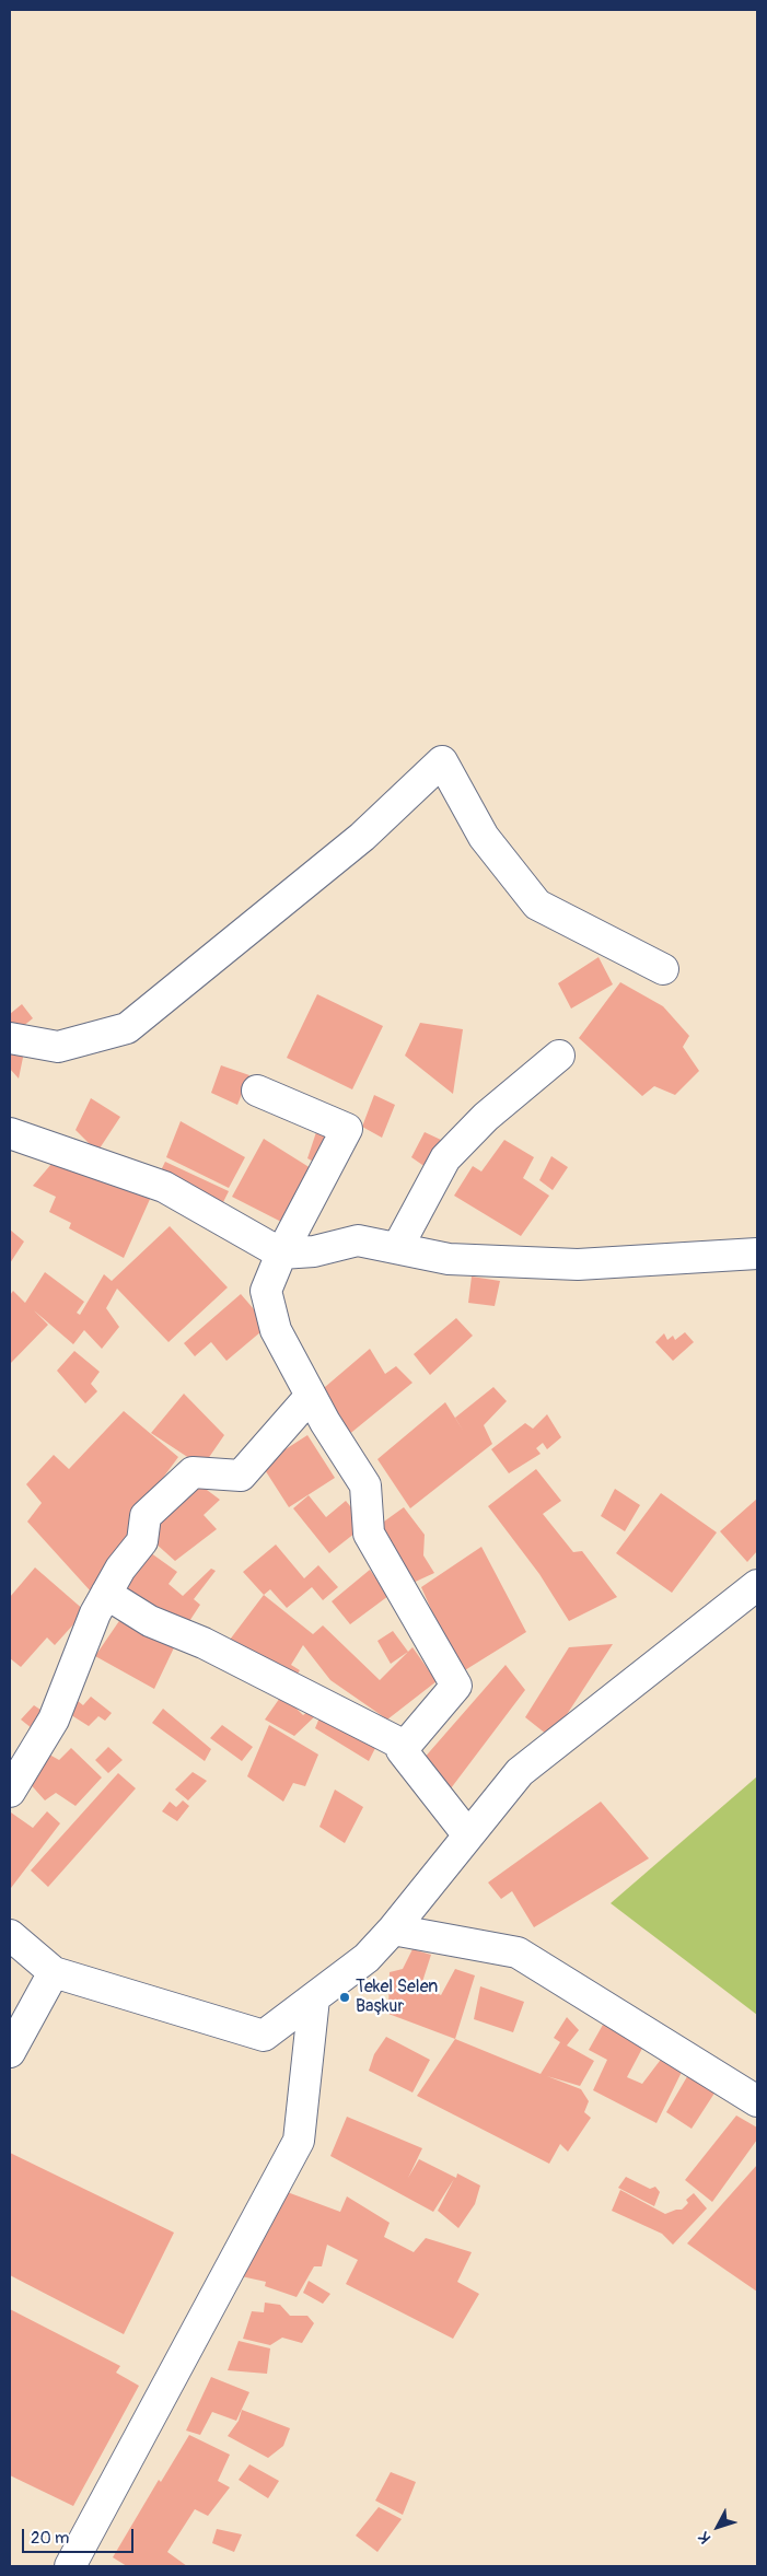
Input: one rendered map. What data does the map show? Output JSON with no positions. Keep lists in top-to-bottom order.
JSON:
{
  "places": ["Tekel Selen Başkur"],
  "scale_bar": "20 m",
  "north": "bottom left"
}
